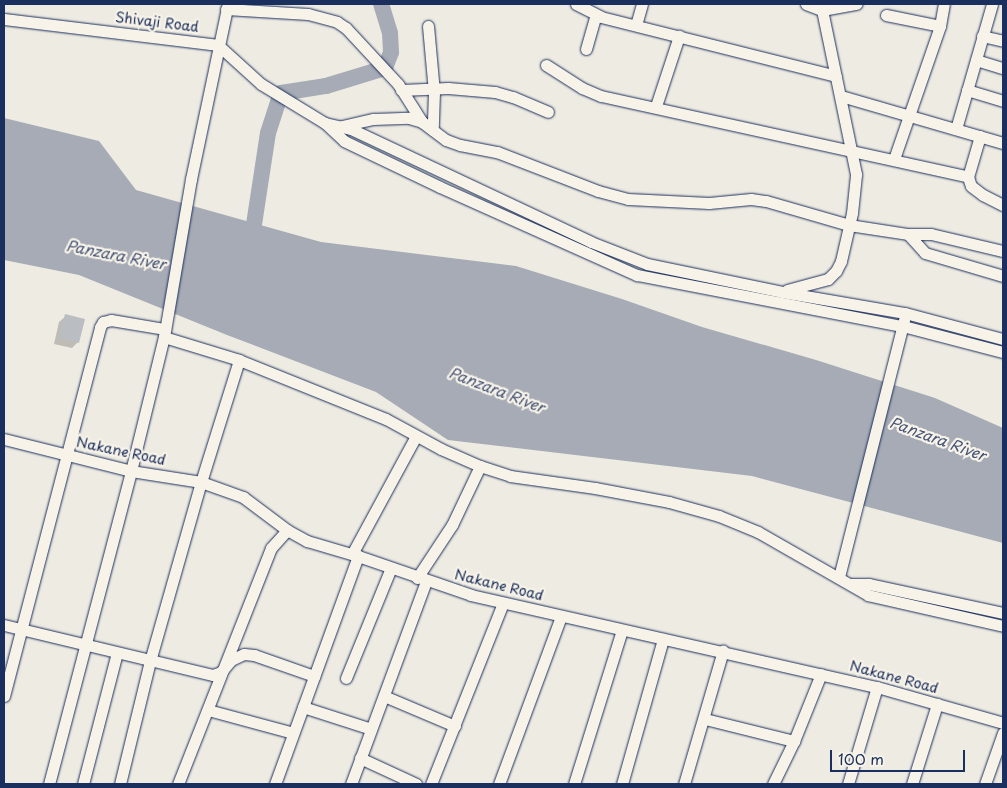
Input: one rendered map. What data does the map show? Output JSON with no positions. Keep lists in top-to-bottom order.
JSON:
{
  "streets": {
    "street": ["Shivaji Road", "Nakane Road"]
  },
  "water": ["Panzara River"],
  "scale_bar": "100 m"
}
